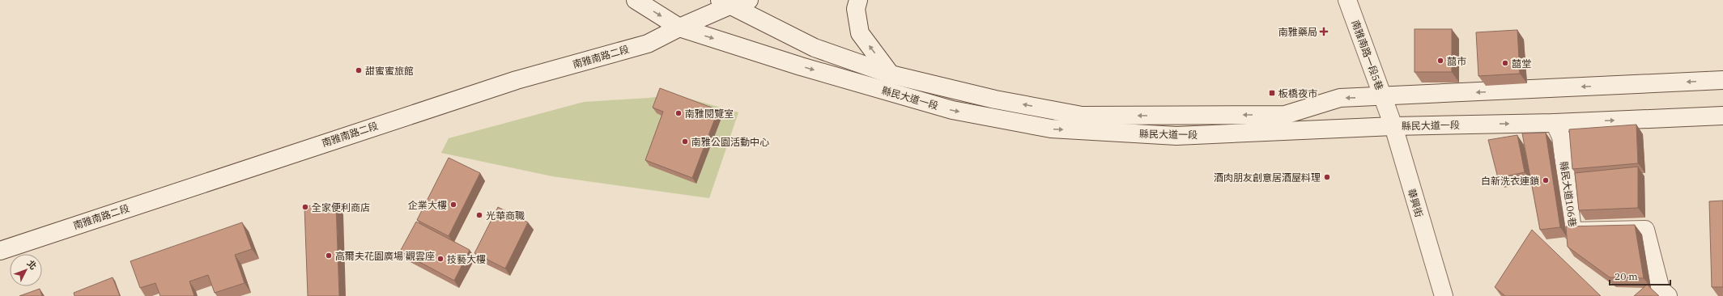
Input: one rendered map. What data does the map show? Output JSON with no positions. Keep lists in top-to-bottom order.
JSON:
{
  "streets": {
    "main road": [
      "南雅南路一段5巷",
      "南雅南路二段",
      "縣民大道一段",
      "縣民大道106巷",
      "華興街"
    ]
  },
  "crossings": [
    ["南雅南路一段5巷", "縣民大道一段"],
    ["南雅南路一段5巷", "華興街"],
    ["南雅南路二段", "縣民大道一段"],
    ["縣民大道一段", "縣民大道106巷"],
    ["縣民大道一段", "華興街"]
  ],
  "places": {
    "health": ["南雅藥局"],
    "other": [
      "囍市",
      "囍堂",
      "甜蜜蜜旅館",
      "南雅閱覽室",
      "南雅公園活動中心",
      "酒肉朋友創意居酒屋料理",
      "白新洗衣連鎖",
      "企業大樓",
      "全家便利商店",
      "光華商職",
      "高爾夫花園廣場 觀雲座",
      "技藝大樓"
    ],
    "transit": ["板橋夜市"]
  },
  "scale_bar": "20 m",
  "north": "top right"
}
